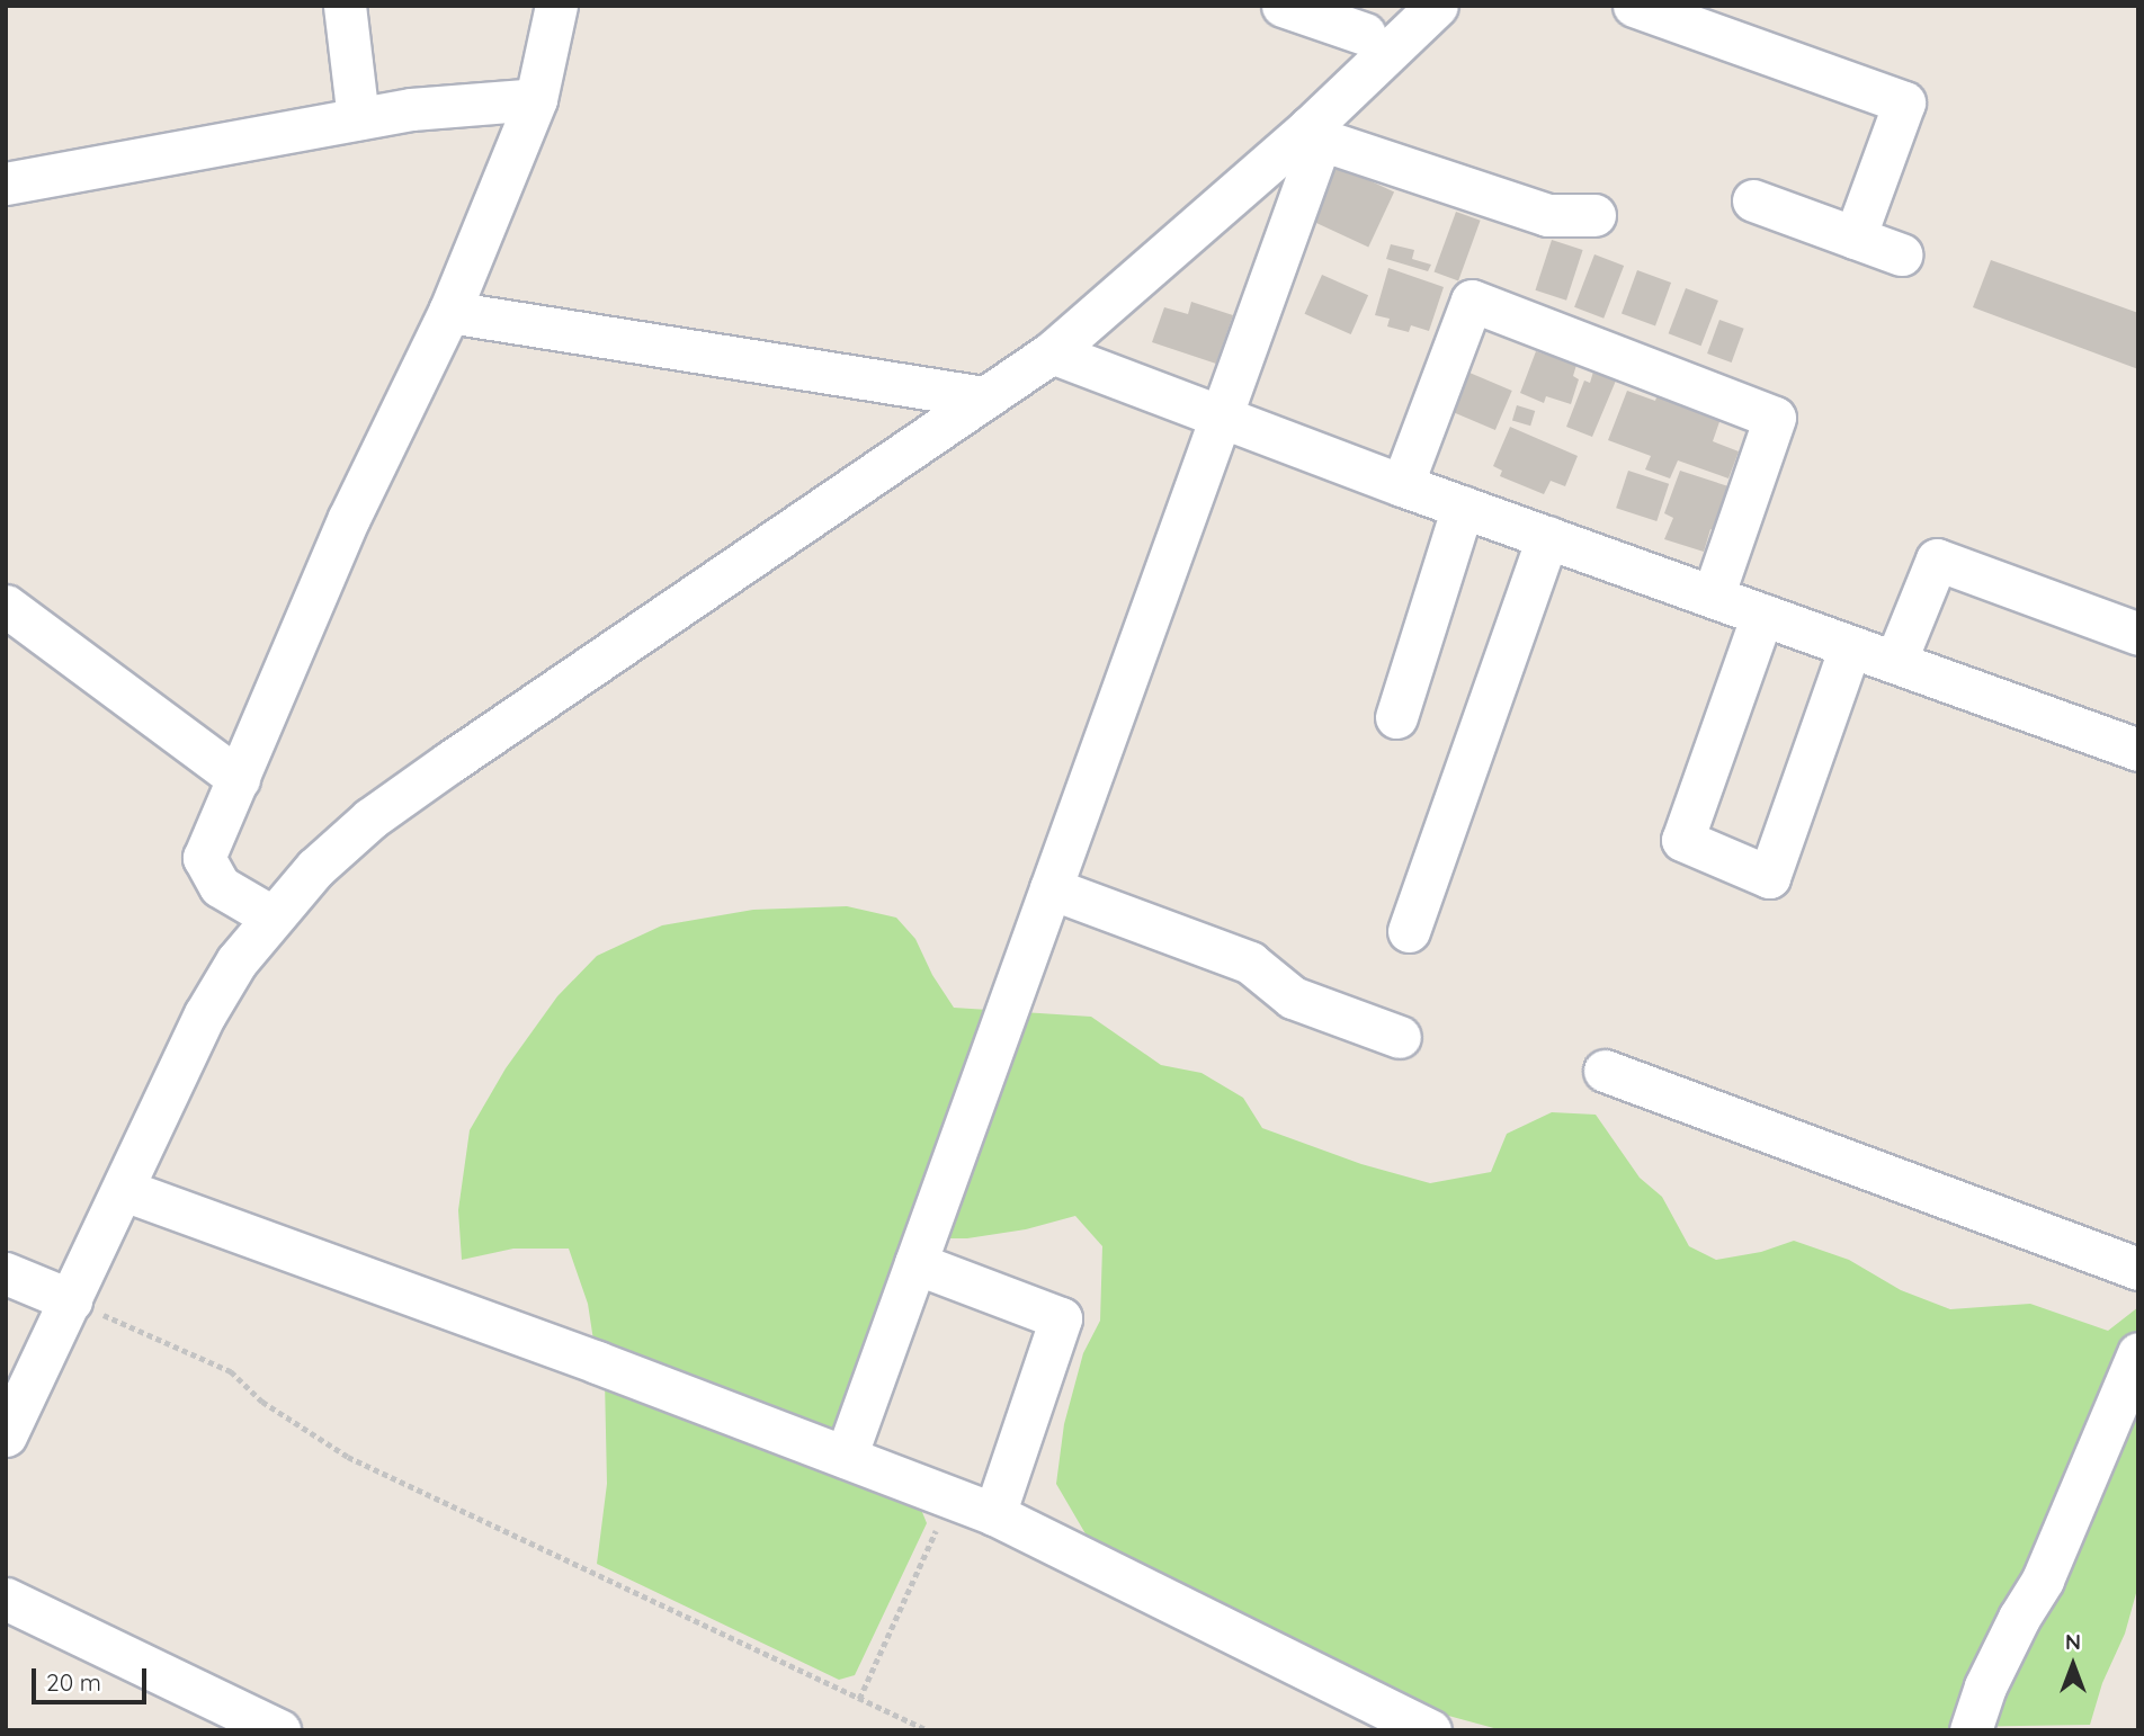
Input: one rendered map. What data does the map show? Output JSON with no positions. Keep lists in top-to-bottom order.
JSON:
{
  "scale_bar": "20 m",
  "north": "top"
}
